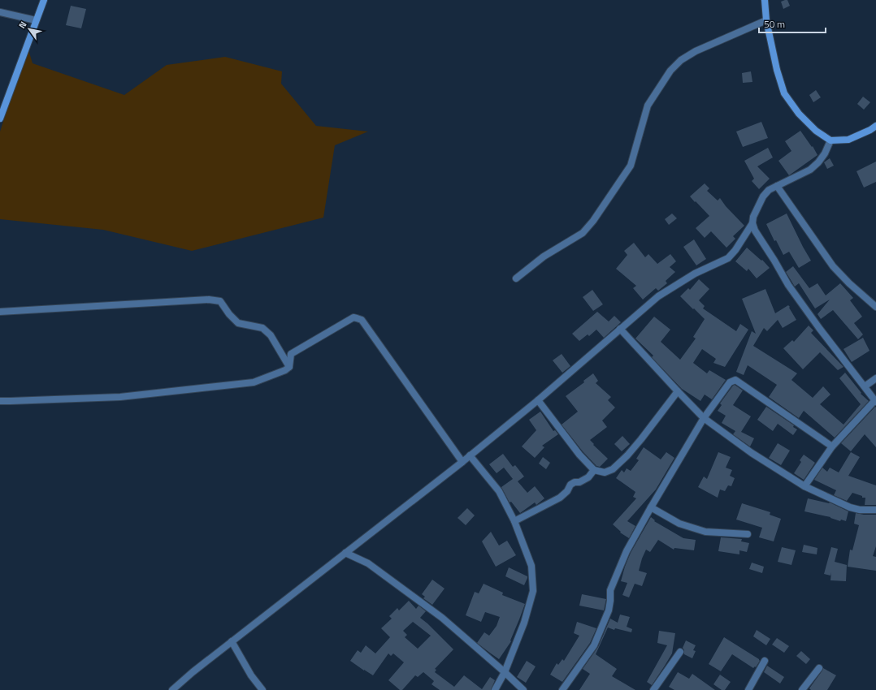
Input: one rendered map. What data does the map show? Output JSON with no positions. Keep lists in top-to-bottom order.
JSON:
{
  "scale_bar": "50 m",
  "north": "top left"
}
